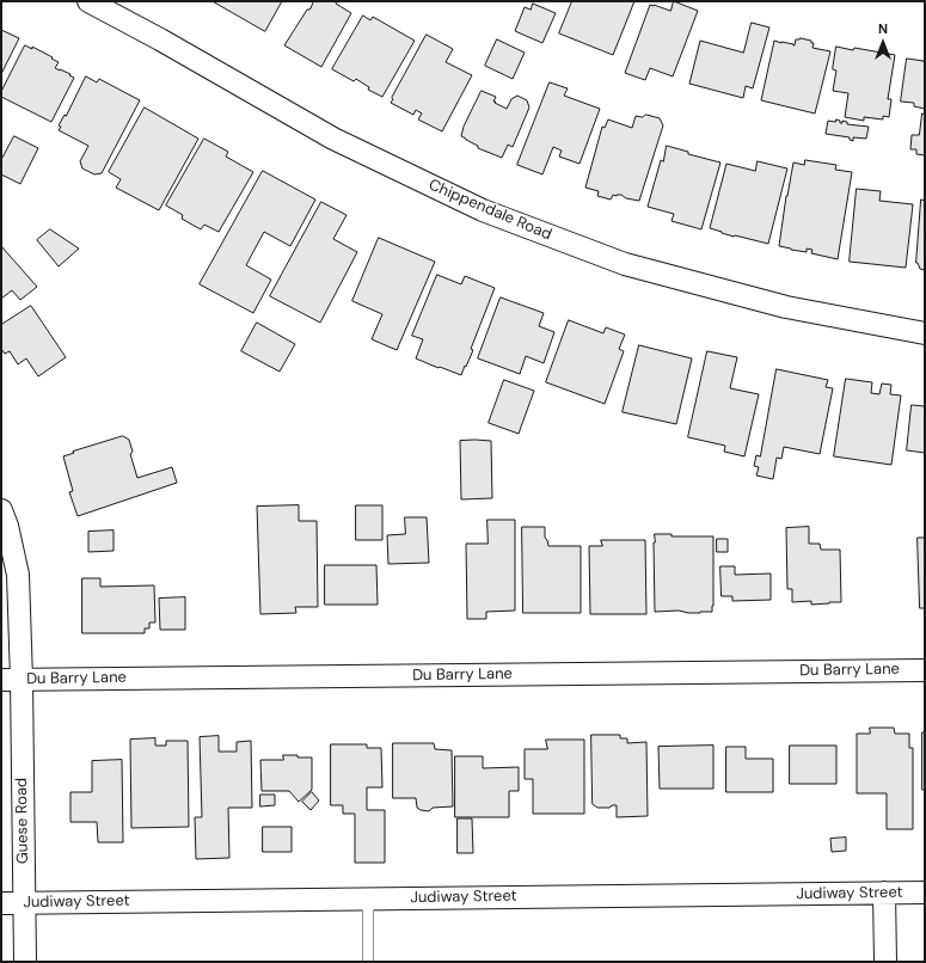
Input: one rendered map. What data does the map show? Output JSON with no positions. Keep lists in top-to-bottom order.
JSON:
{
  "streets": {
    "street": [
      "Chippendale Road",
      "Du Barry Lane",
      "Guese Road",
      "Judiway Street"
    ]
  },
  "crossings": [
    ["Du Barry Lane", "Guese Road"],
    ["Guese Road", "Judiway Street"]
  ],
  "north": "top"
}
